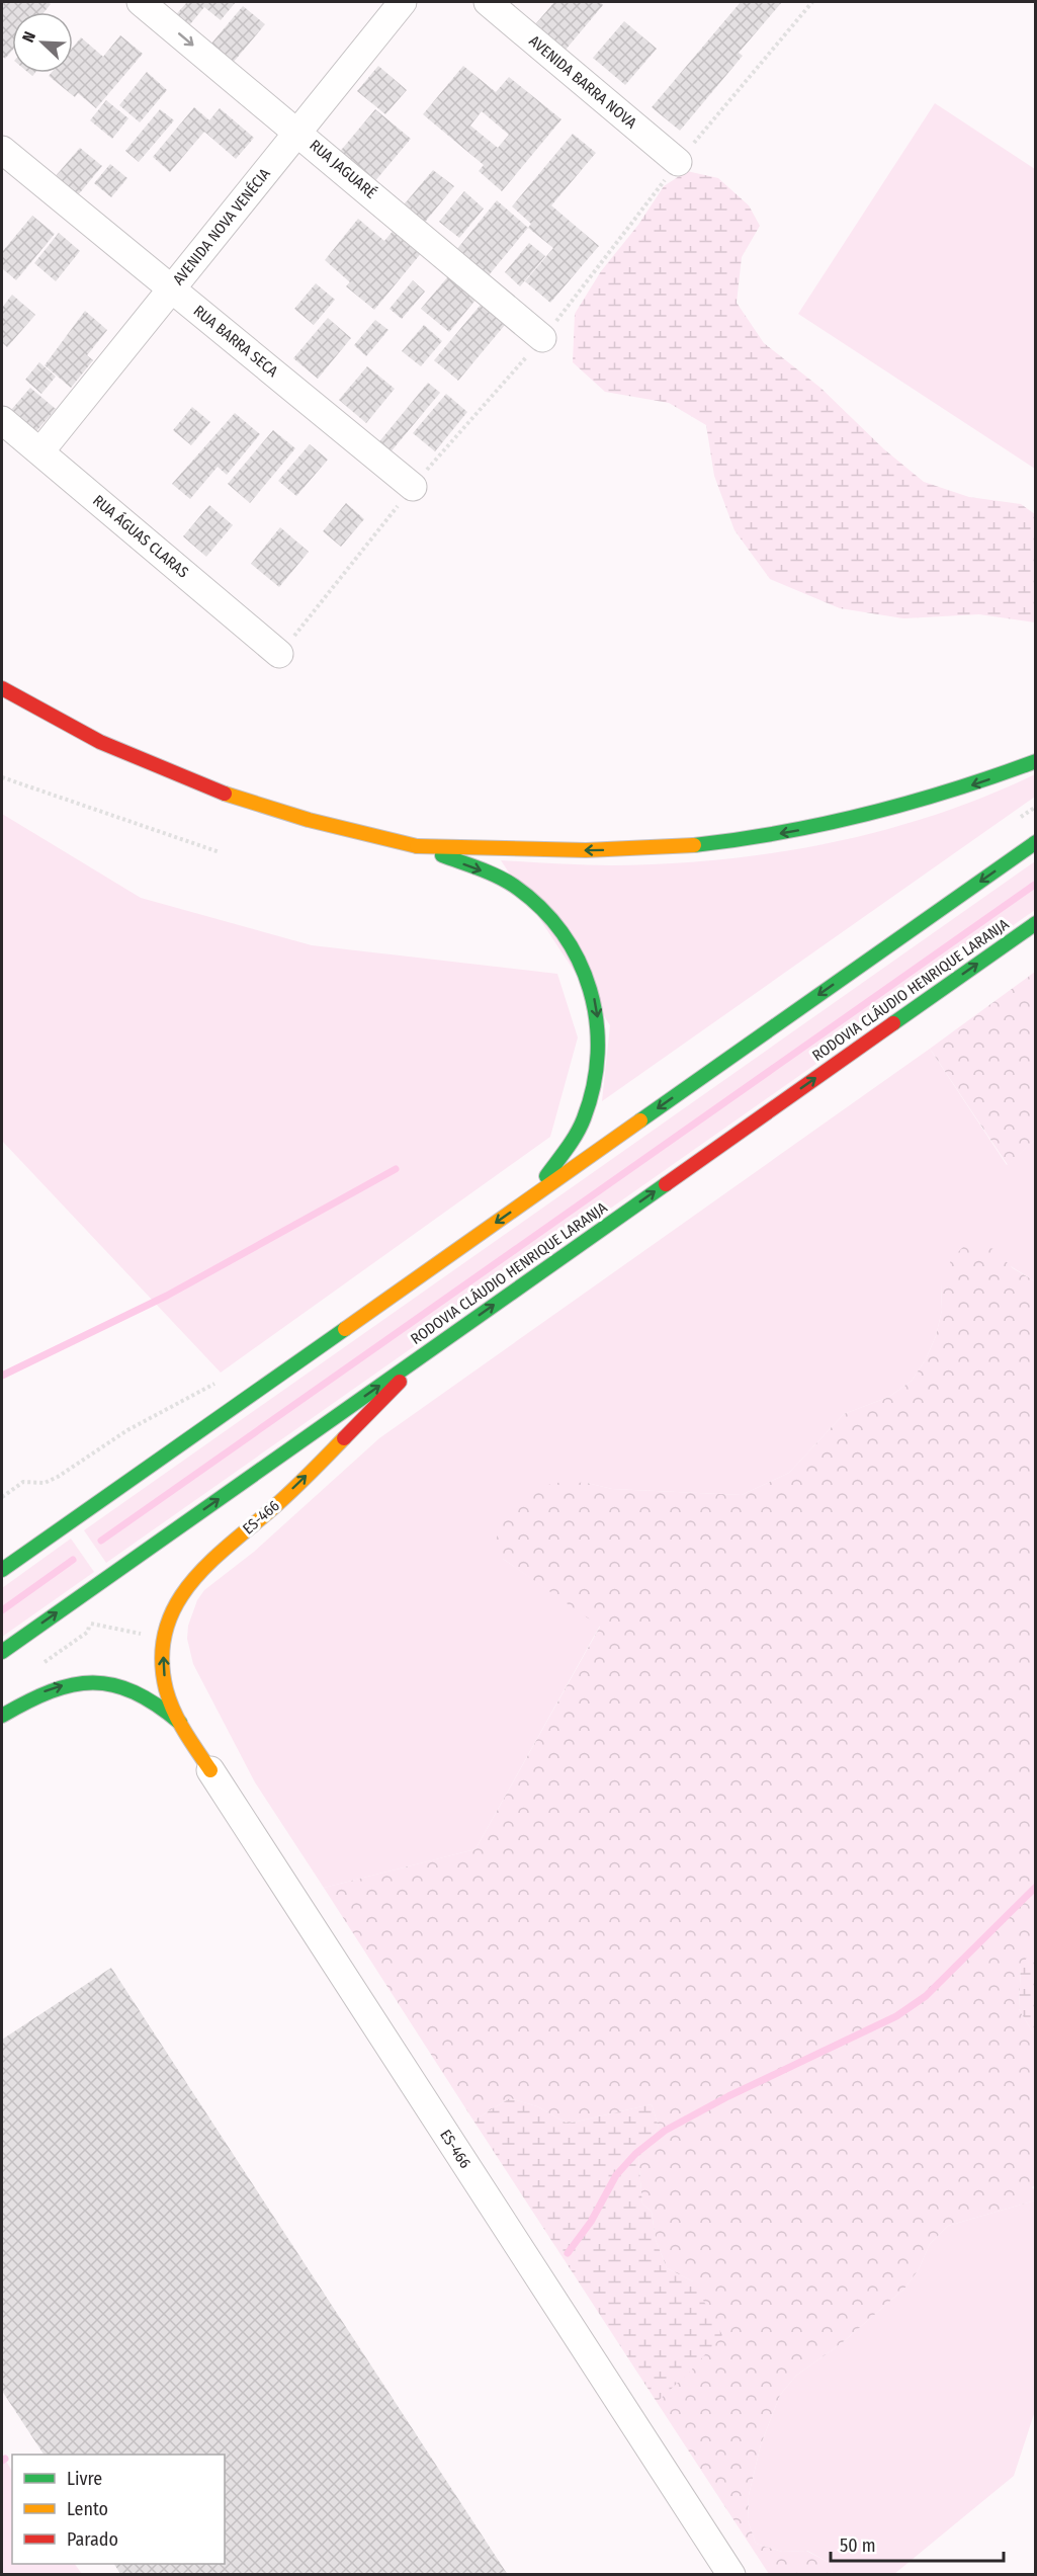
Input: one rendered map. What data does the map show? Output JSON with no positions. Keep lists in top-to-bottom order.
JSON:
{
  "streets": {
    "main road": ["RODOVIA CLÁUDIO HENRIQUE LARANJA", "ES-466"],
    "street": [
      "AVENIDA BARRA NOVA",
      "RUA JAGUARÉ",
      "AVENIDA NOVA VENÉCIA",
      "RUA BARRA SECA",
      "RUA ÁGUAS CLARAS"
    ]
  },
  "crossings": [
    ["RUA JAGUARÉ", "AVENIDA NOVA VENÉCIA"],
    ["AVENIDA NOVA VENÉCIA", "RUA BARRA SECA"],
    ["AVENIDA NOVA VENÉCIA", "RUA ÁGUAS CLARAS"],
    ["RODOVIA CLÁUDIO HENRIQUE LARANJA", "ES-466"]
  ],
  "one_way": ["RUA JAGUARÉ"],
  "legend": ["Livre", "Lento", "Parado"],
  "scale_bar": "50 m",
  "north": "top left"
}
